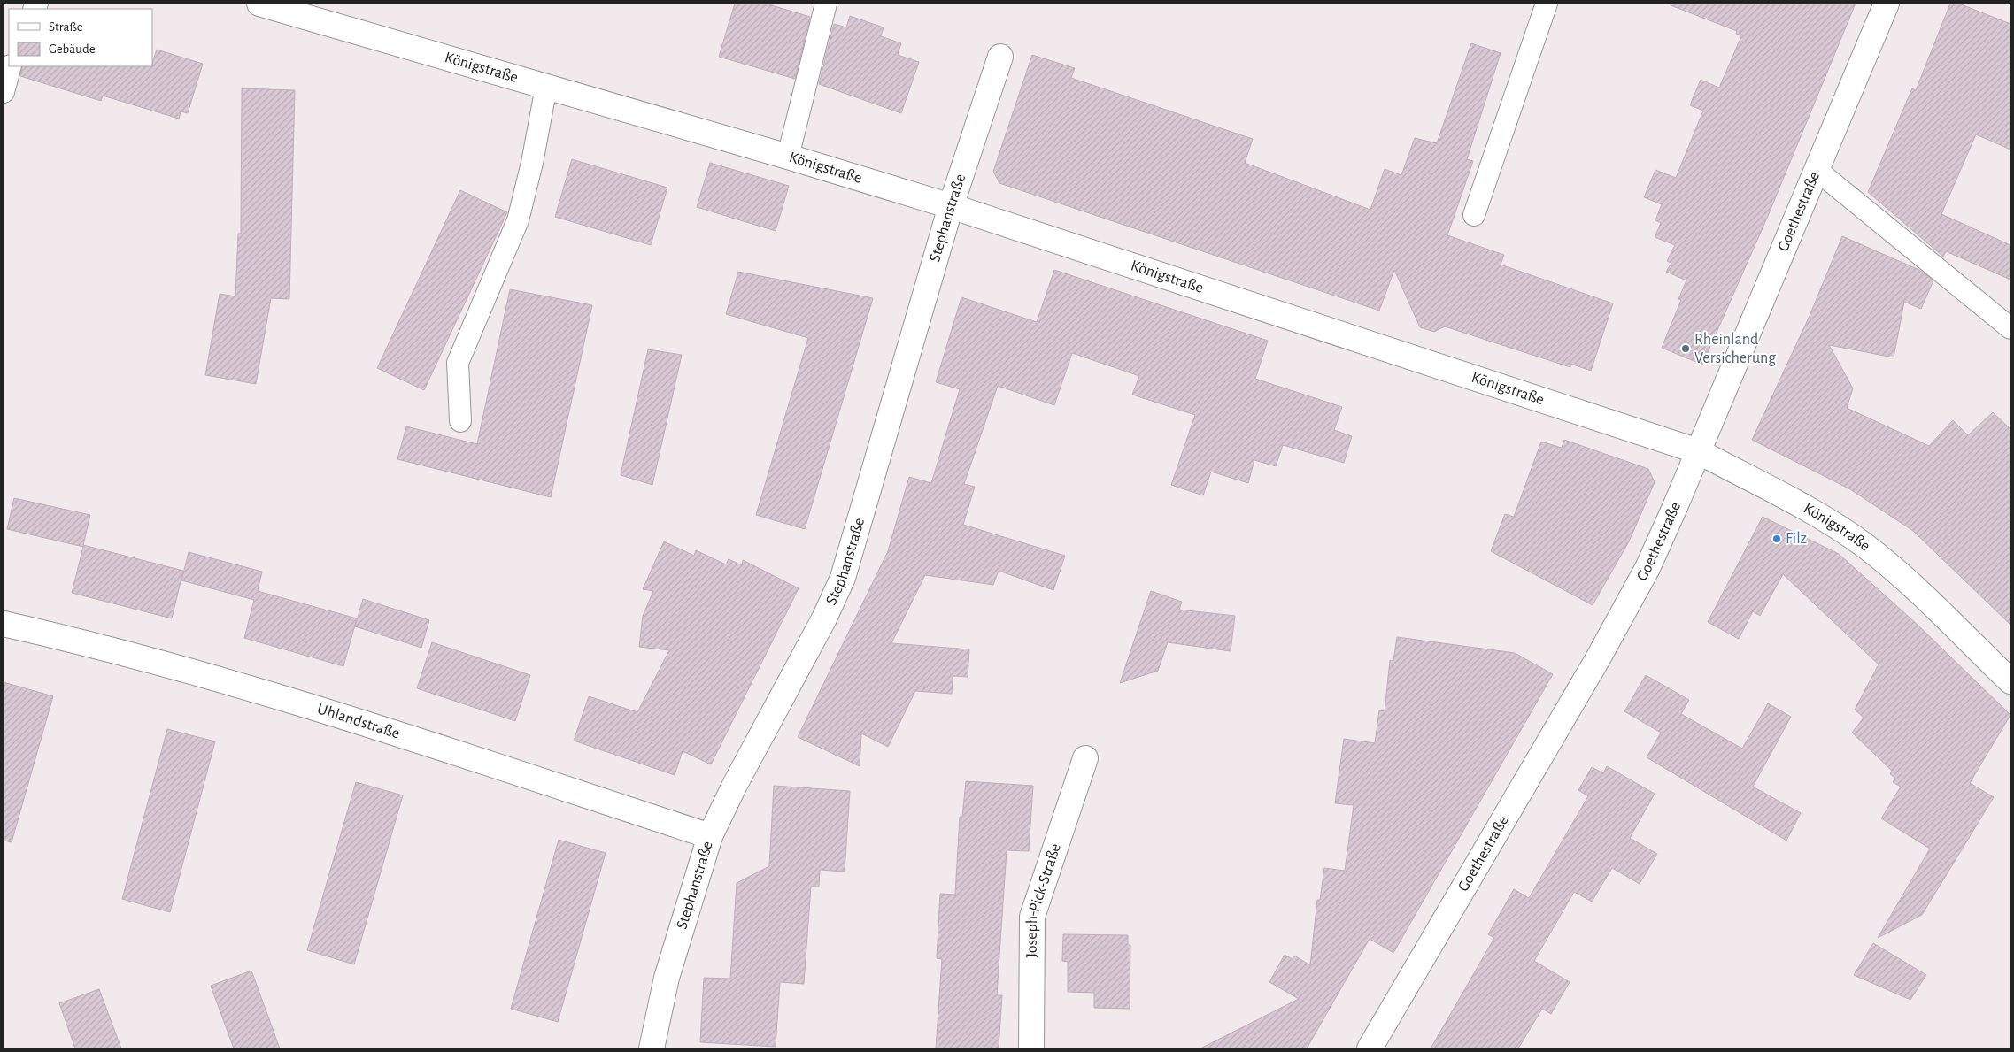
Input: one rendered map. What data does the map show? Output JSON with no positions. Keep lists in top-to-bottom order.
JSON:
{
  "streets": {
    "street": [
      "Königstraße",
      "Goethestraße",
      "Stephanstraße",
      "Uhlandstraße",
      "Joseph-Pick-Straße"
    ]
  },
  "crossings": [
    ["Königstraße", "Goethestraße"],
    ["Königstraße", "Stephanstraße"],
    ["Stephanstraße", "Uhlandstraße"]
  ],
  "places": ["Rheinland Versicherung", "Filz"],
  "legend": ["Straße", "Gebäude"]
}
